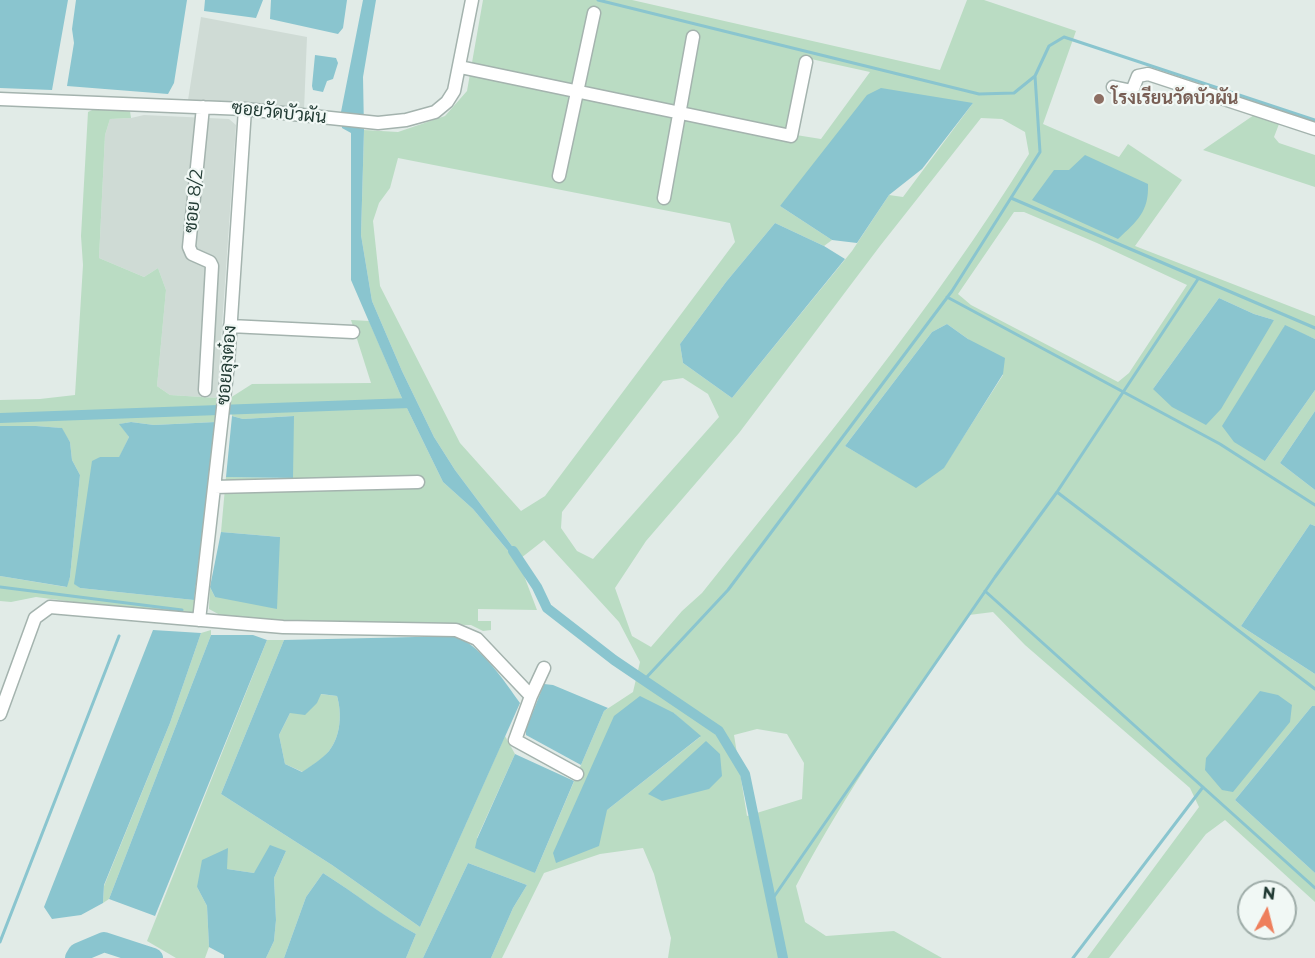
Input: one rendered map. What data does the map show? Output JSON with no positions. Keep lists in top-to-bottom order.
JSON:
{
  "streets": {
    "street": ["ซอยวัดบัวผัน", "ซอย 8/2", "ซอยลุงต๋อง"]
  },
  "crossings": [
    ["ซอยวัดบัวผัน", "ซอย 8/2"],
    ["ซอยวัดบัวผัน", "ซอยลุงต๋อง"]
  ],
  "places": ["โรงเรียนวัดบัวผัน"],
  "north": "top"
}
